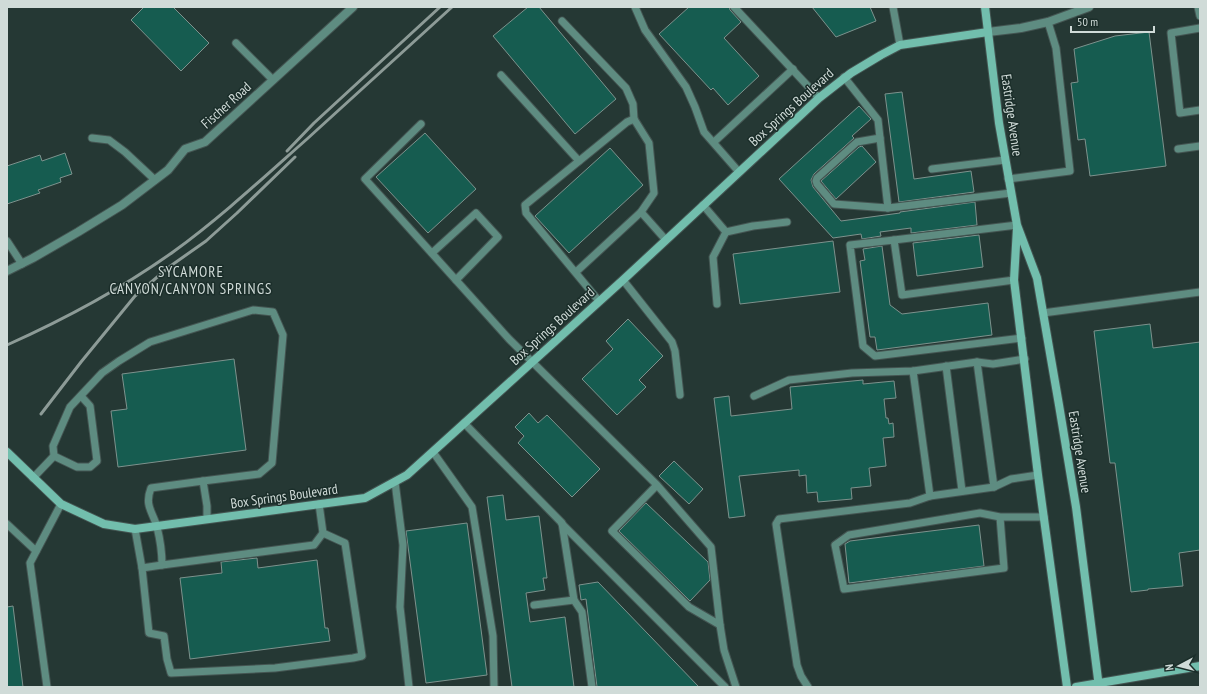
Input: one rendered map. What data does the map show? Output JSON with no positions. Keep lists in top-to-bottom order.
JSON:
{
  "streets": {
    "main road": ["Box Springs Boulevard", "Eastridge Avenue"],
    "street": ["Fischer Road"]
  },
  "crossings": [
    ["Box Springs Boulevard", "Eastridge Avenue"]
  ],
  "districts": ["SYCAMORE CANYON/CANYON SPRINGS"],
  "scale_bar": "50 m",
  "north": "left"
}
